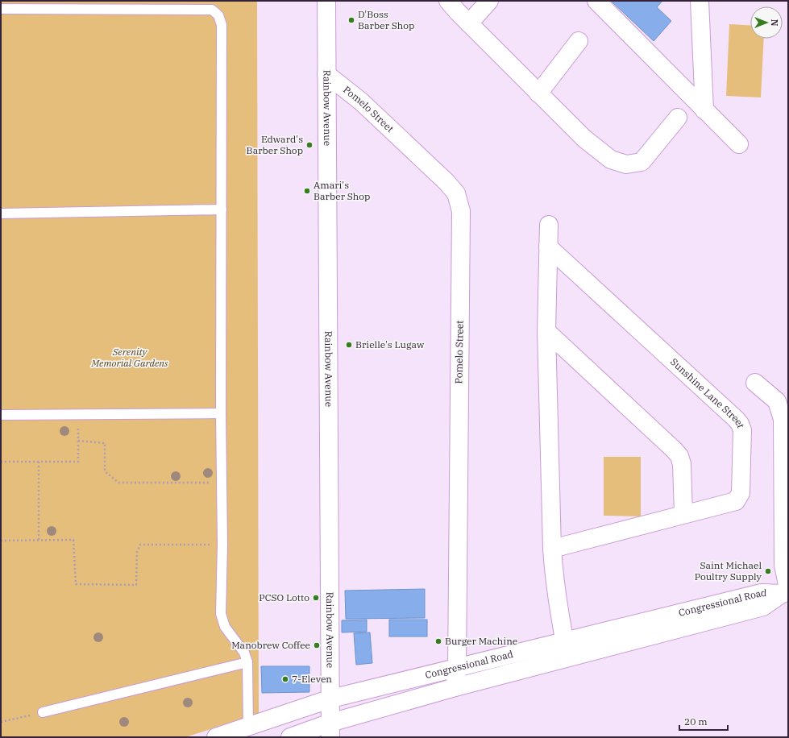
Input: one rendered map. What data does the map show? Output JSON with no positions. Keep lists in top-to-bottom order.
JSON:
{
  "streets": {
    "street": [
      "Rainbow Avenue",
      "Pomelo Street",
      "Sunshine Lane Street",
      "Congressional Road"
    ]
  },
  "crossings": [
    ["Rainbow Avenue", "Pomelo Street"],
    ["Rainbow Avenue", "Congressional Road"],
    ["Pomelo Street", "Congressional Road"]
  ],
  "parks": ["Serenity Memorial Gardens"],
  "places": [
    "D'Boss Barber Shop",
    "Edward's Barber Shop",
    "Amari's Barber Shop",
    "Brielle's Lugaw",
    "Saint Michael Poultry Supply",
    "PCSO Lotto",
    "Burger Machine",
    "Manobrew Coffee",
    "7-Eleven"
  ],
  "scale_bar": "20 m",
  "north": "right"
}
